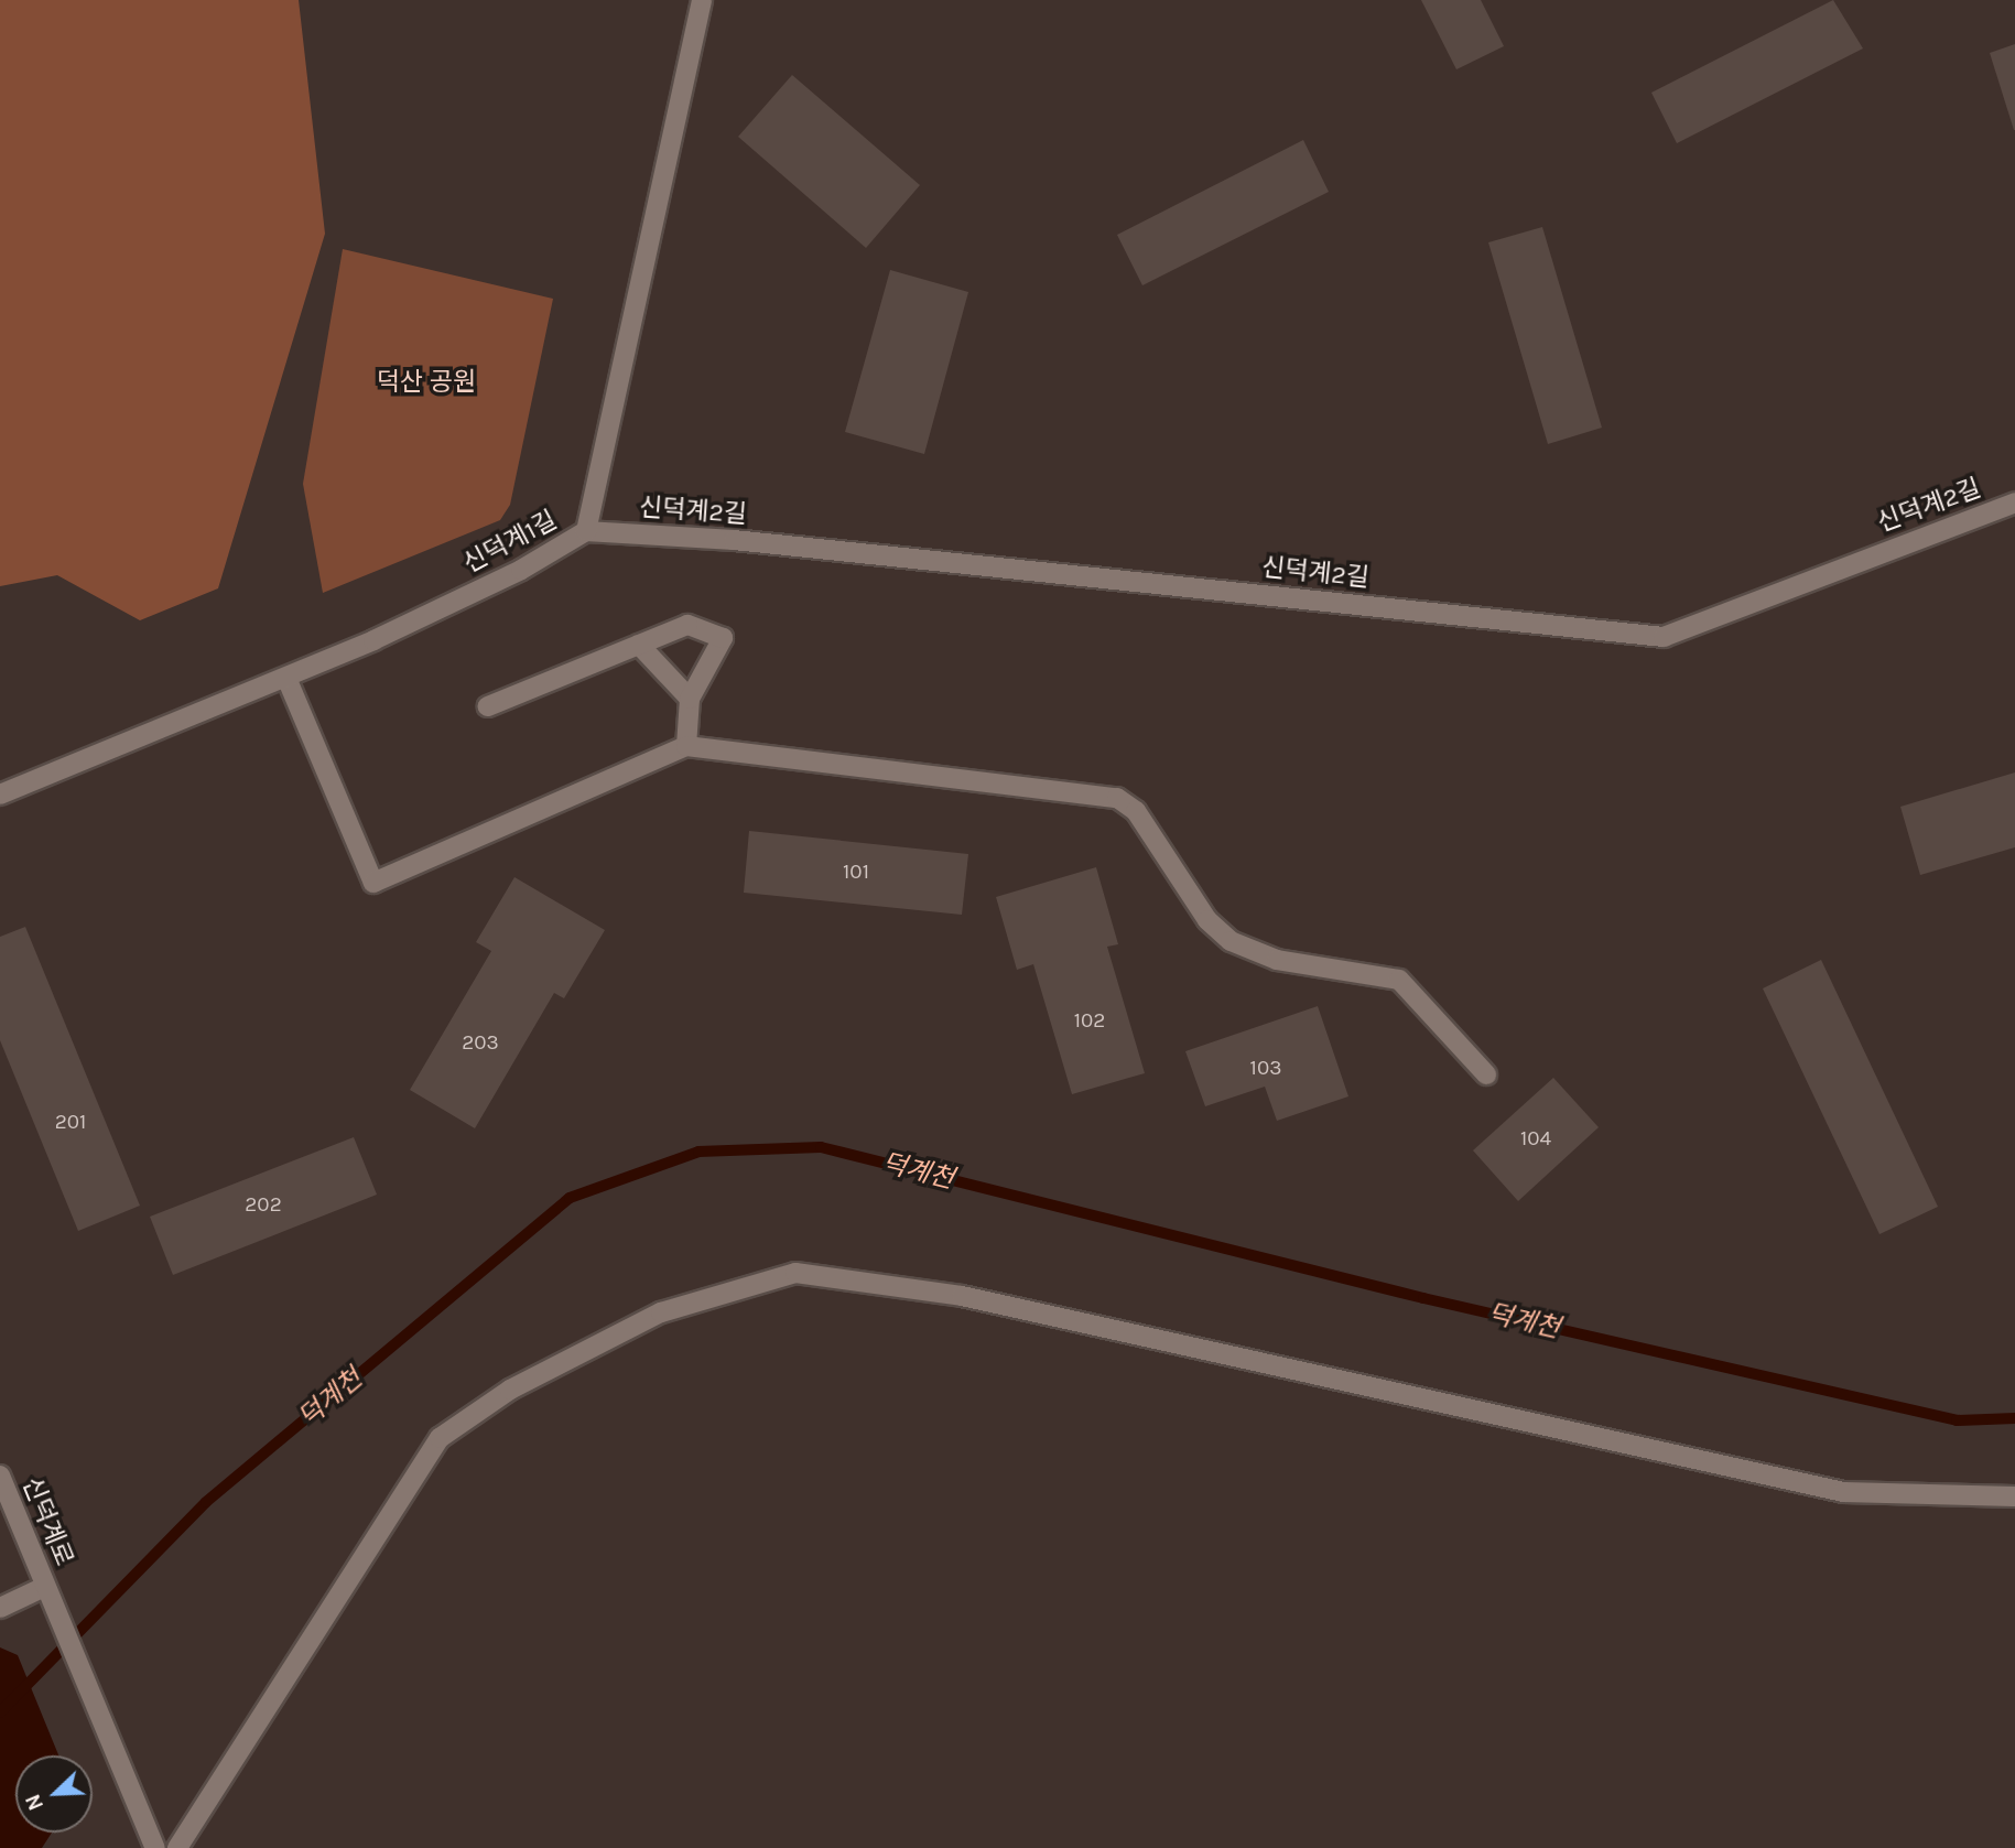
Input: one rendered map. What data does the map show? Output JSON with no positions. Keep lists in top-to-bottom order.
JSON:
{
  "streets": {
    "street": ["신덕계2길", "신덕계1길", "신덕계로"]
  },
  "crossings": [
    ["신덕계2길", "신덕계1길"]
  ],
  "water": ["덕계천"],
  "parks": ["덕산 공원"],
  "house_numbers": [
    "101",
    "102",
    "203",
    "103",
    "201",
    "104",
    "202"
  ],
  "north": "bottom left"
}
